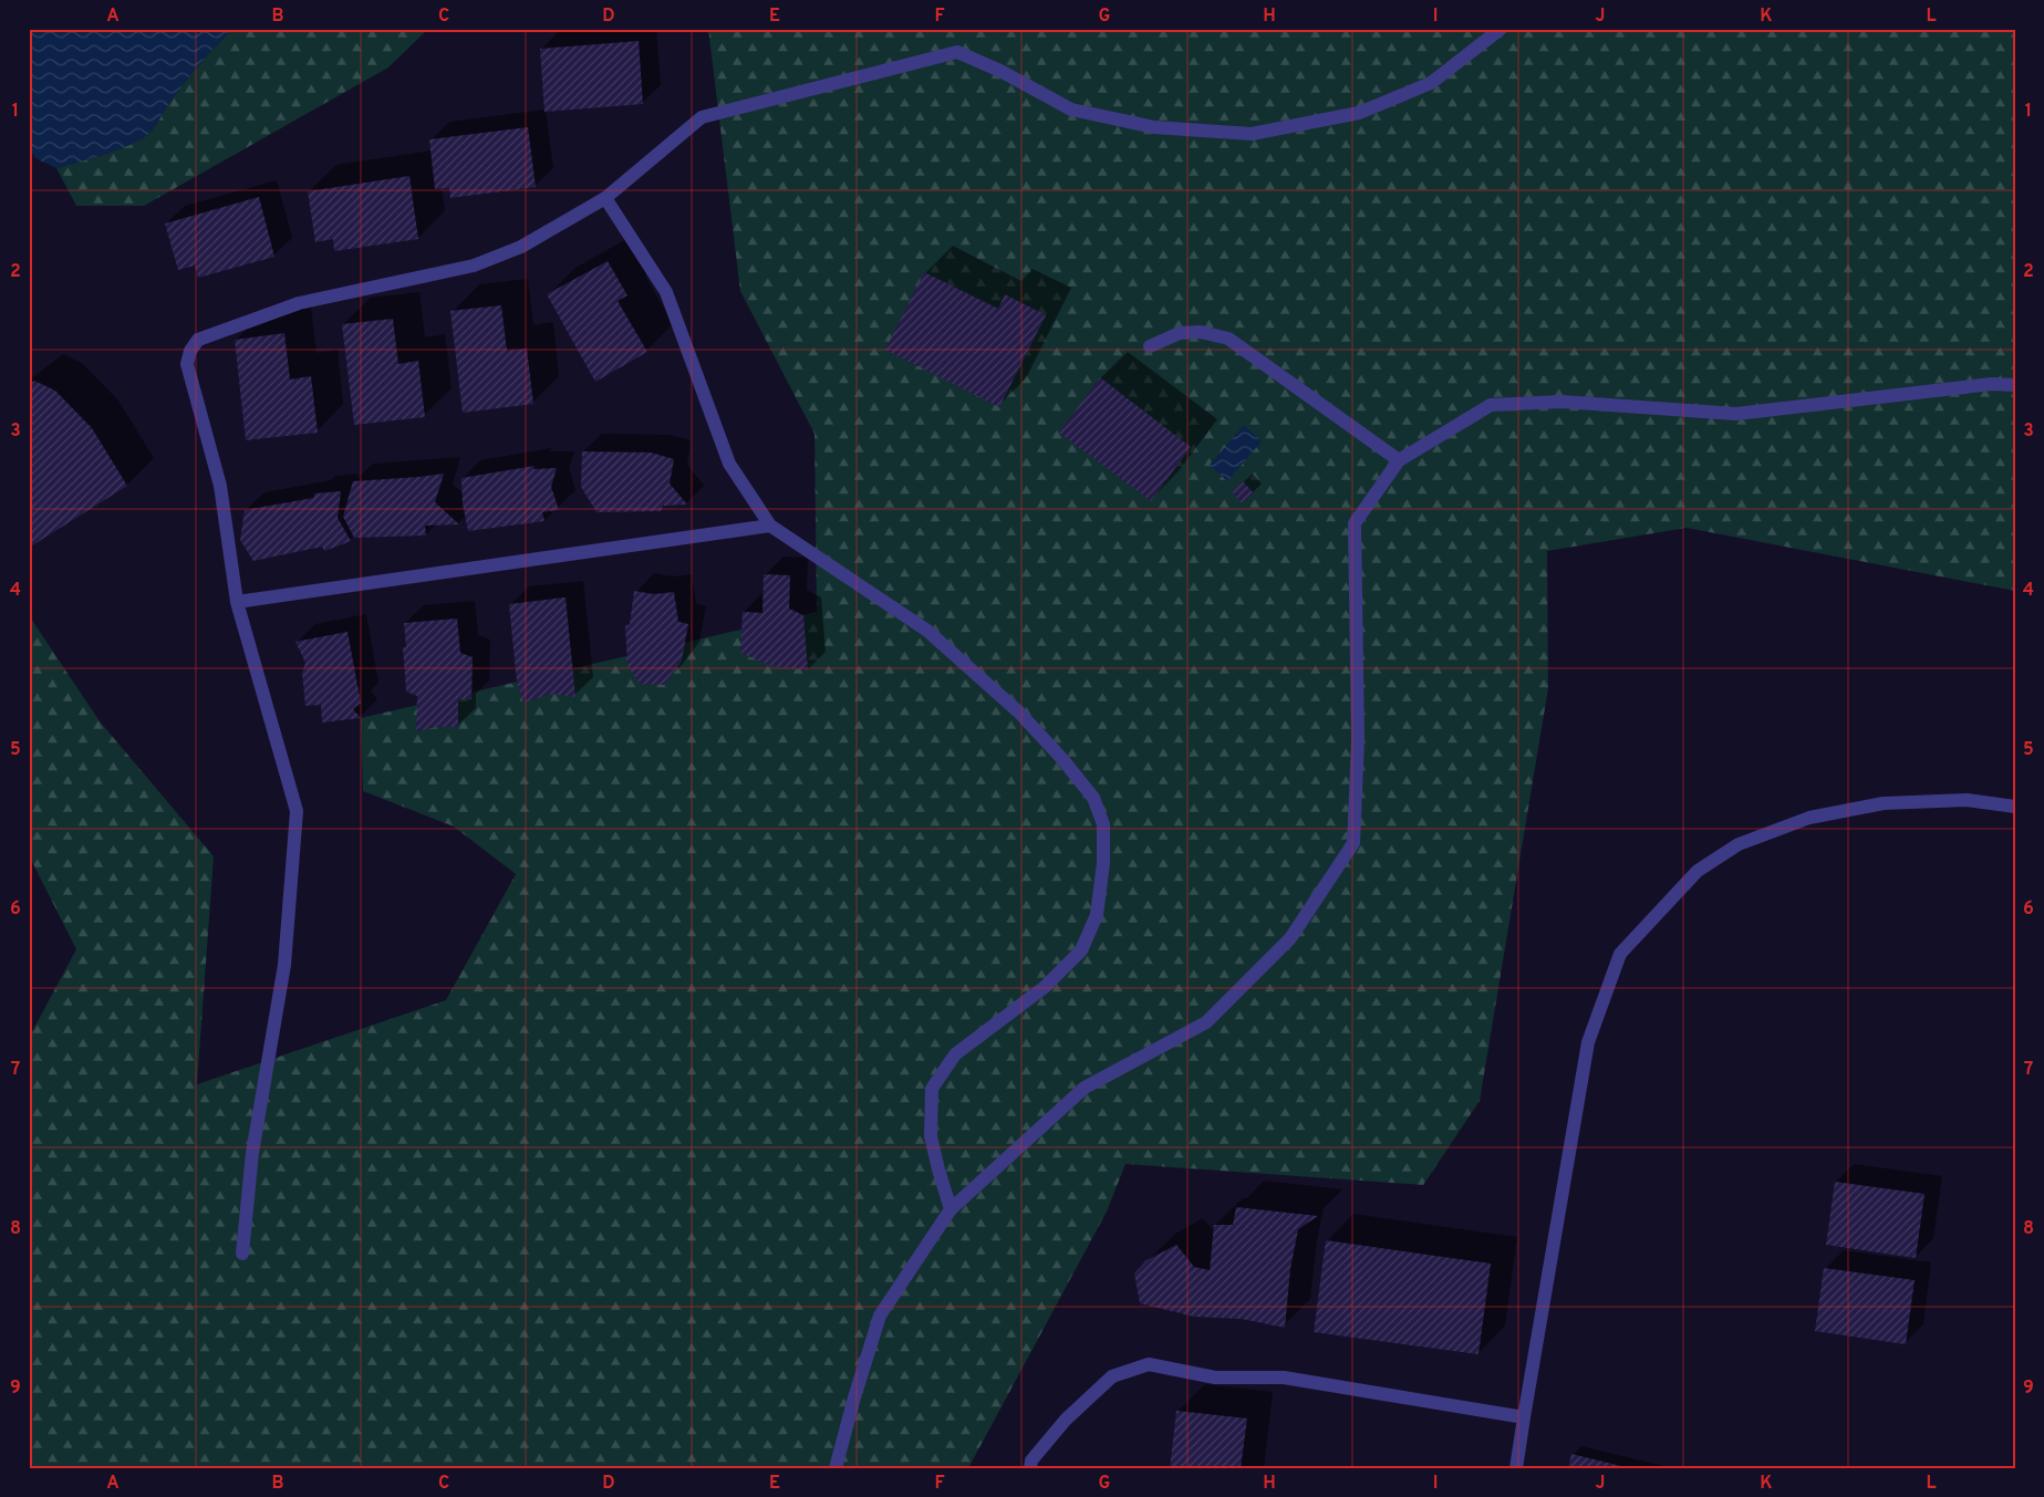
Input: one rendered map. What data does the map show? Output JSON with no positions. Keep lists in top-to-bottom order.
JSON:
{
  "grid": {
    "columns": [
      "A",
      "B",
      "C",
      "D",
      "E",
      "F",
      "G",
      "H",
      "I",
      "J",
      "K",
      "L"
    ],
    "rows": [
      "1",
      "2",
      "3",
      "4",
      "5",
      "6",
      "7",
      "8",
      "9"
    ]
  }
}
